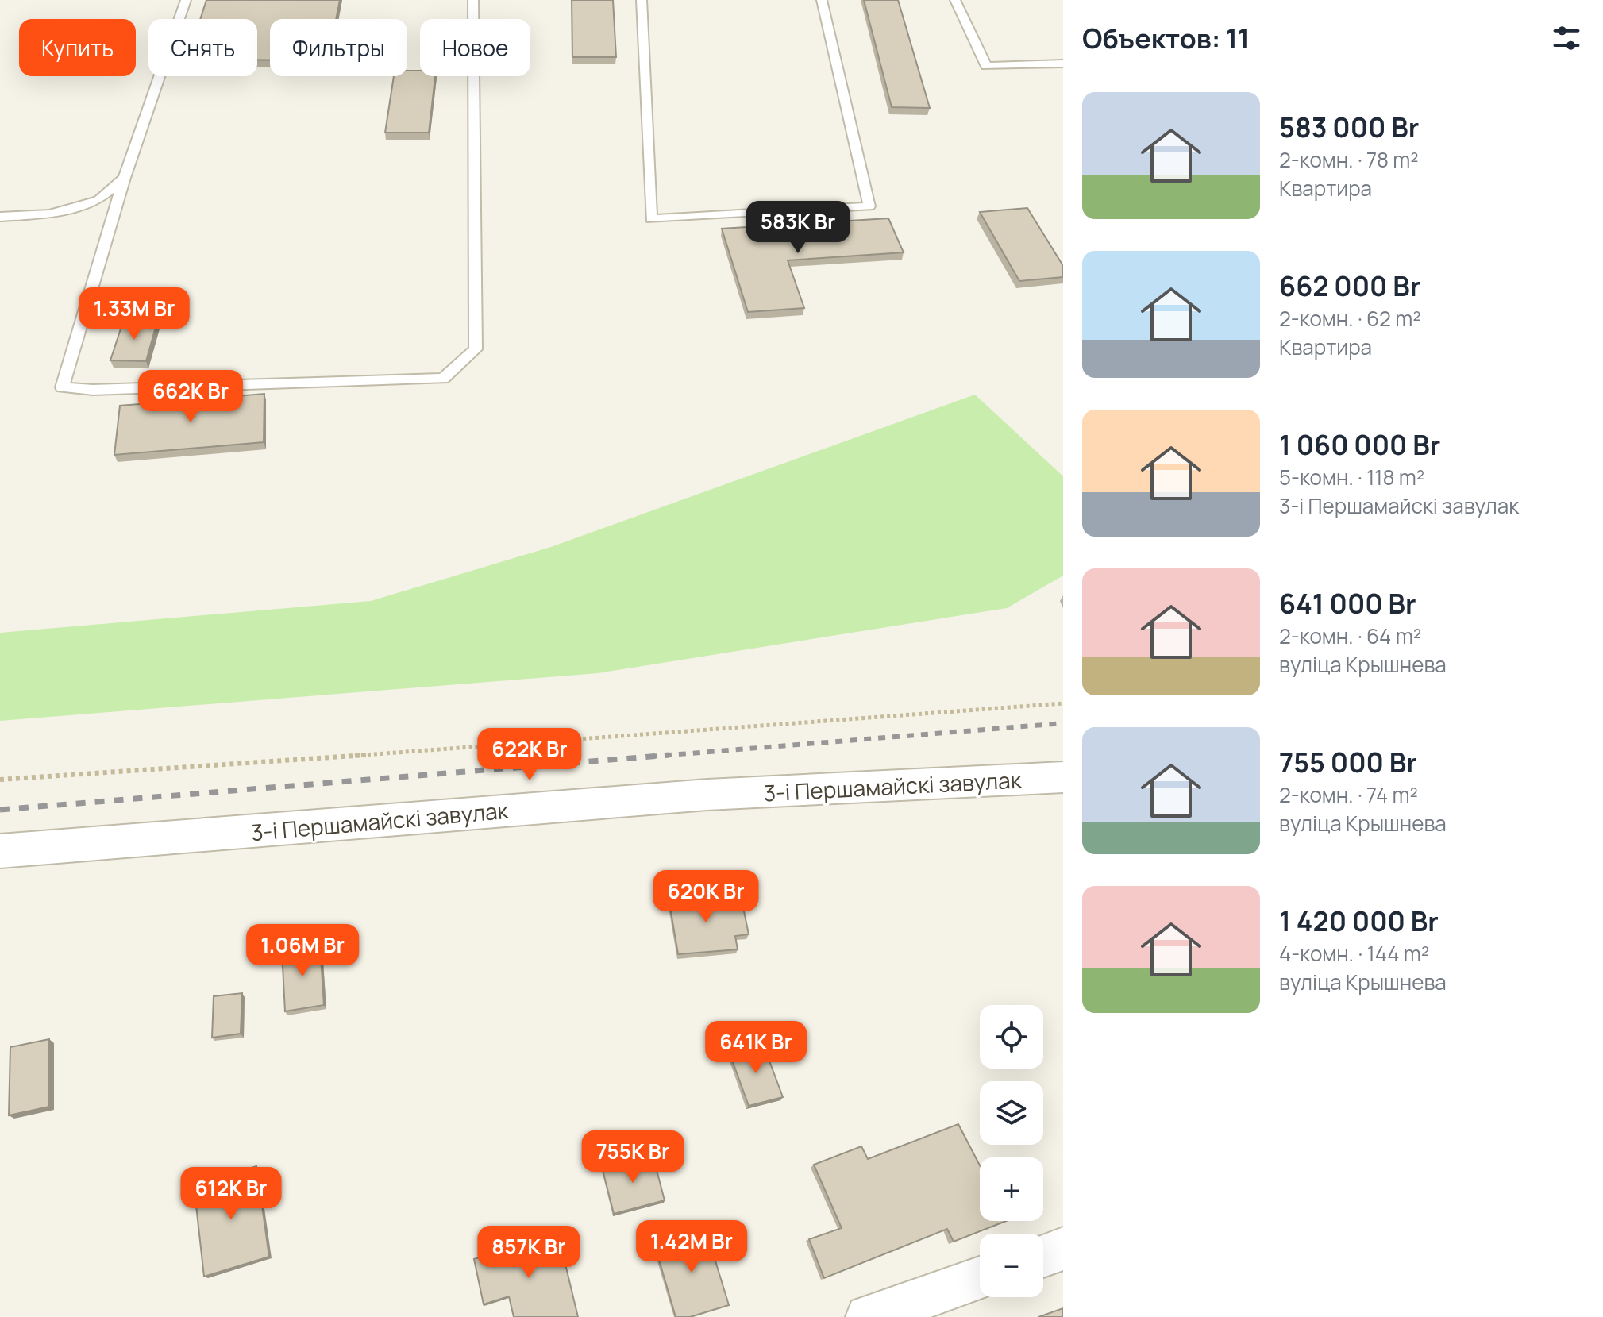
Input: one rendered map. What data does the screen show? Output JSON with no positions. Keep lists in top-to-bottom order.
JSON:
{
  "streets": {
    "street": ["3-і Першамайскі завулак"]
  },
  "page": {
    "heading": "Объектов: 11",
    "chip": [
      "Купить",
      "Снять",
      "Фильтры",
      "Новое"
    ],
    "list": [
      {
        "name": "583 000 Br",
        "note": "2-комн. · 78 m² · Квартира"
      },
      {
        "name": "662 000 Br",
        "note": "2-комн. · 62 m² · Квартира"
      },
      {
        "name": "1 060 000 Br",
        "note": "5-комн. · 118 m² · 3-і Першамайскі завулак"
      },
      {
        "name": "641 000 Br",
        "note": "2-комн. · 64 m² · вуліца Крышнева"
      },
      {
        "name": "755 000 Br",
        "note": "2-комн. · 74 m² · вуліца Крышнева"
      },
      {
        "name": "1 420 000 Br",
        "note": "4-комн. · 144 m² · вуліца Крышнева"
      }
    ],
    "price": [
      "583K Br",
      "1.33M Br",
      "662K Br",
      "622K Br",
      "620K Br",
      "1.06M Br",
      "641K Br",
      "755K Br",
      "612K Br",
      "1.42M Br",
      "857K Br"
    ],
    "map_buttons": ["+", "−"]
  }
}
